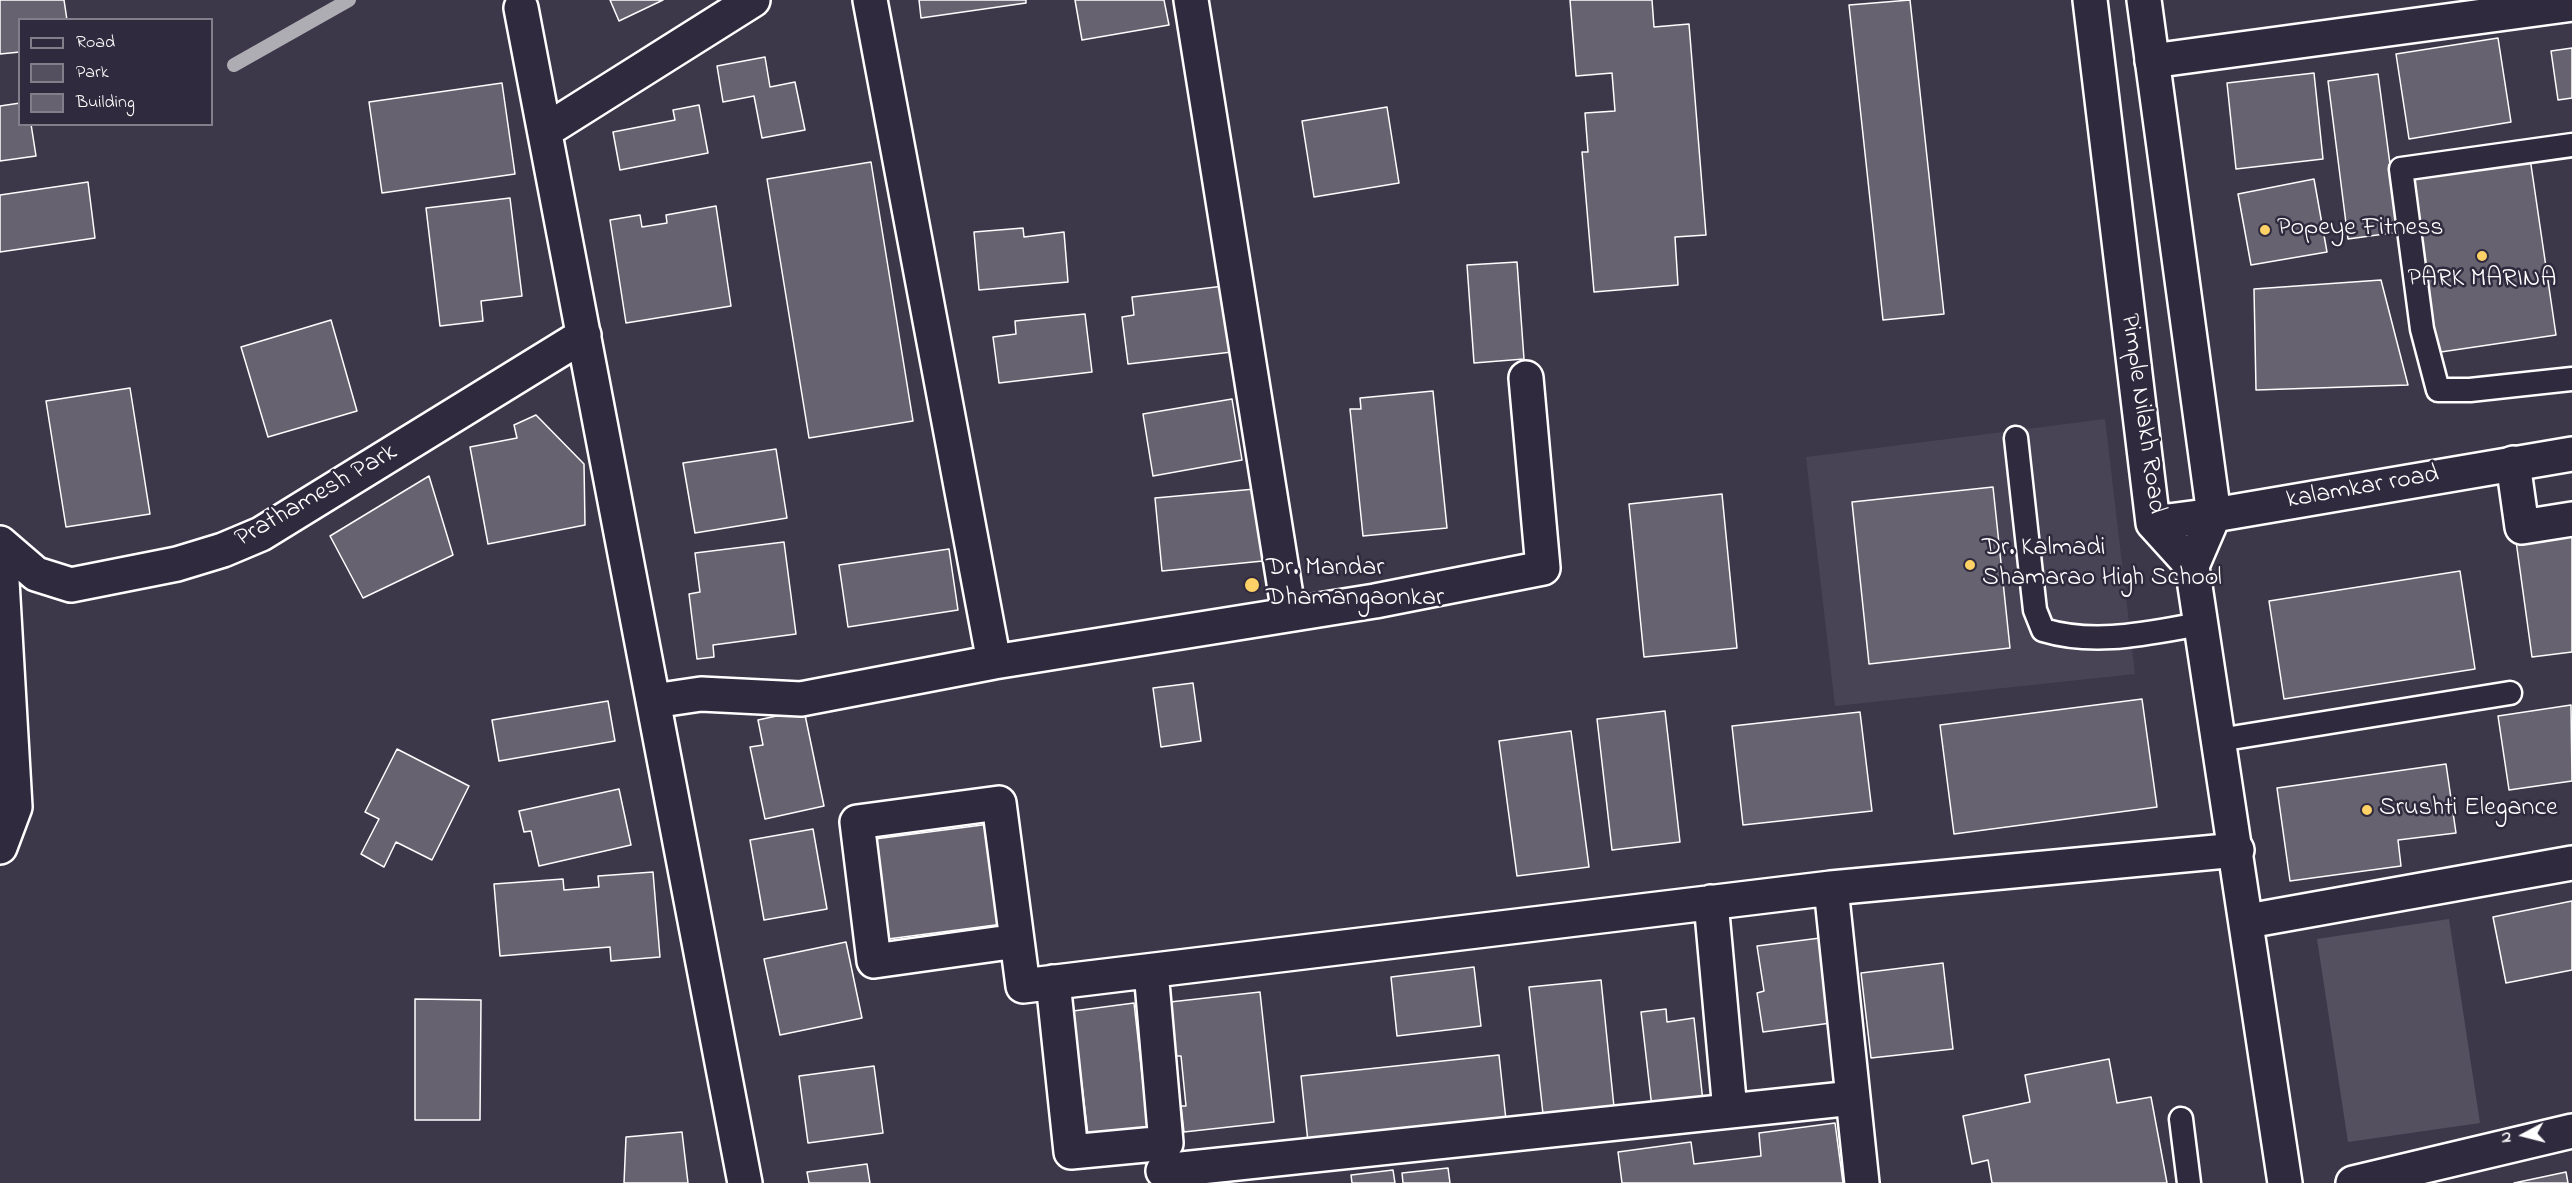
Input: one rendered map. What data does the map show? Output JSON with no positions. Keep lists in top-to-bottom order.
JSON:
{
  "streets": {
    "street": ["Pimple Nilakh Road", "kalamkar road", "Prathamesh Park"]
  },
  "crossings": [
    ["Pimple Nilakh Road", "kalamkar road"]
  ],
  "places": [
    "Popeye Fitness",
    "PARK MARINA",
    "Dr. Kalmadi Shamarao High School",
    "Dr. Mandar Dhamangaonkar",
    "Srushti Elegance"
  ],
  "legend": ["Road", "Park", "Building"],
  "north": "left"
}
